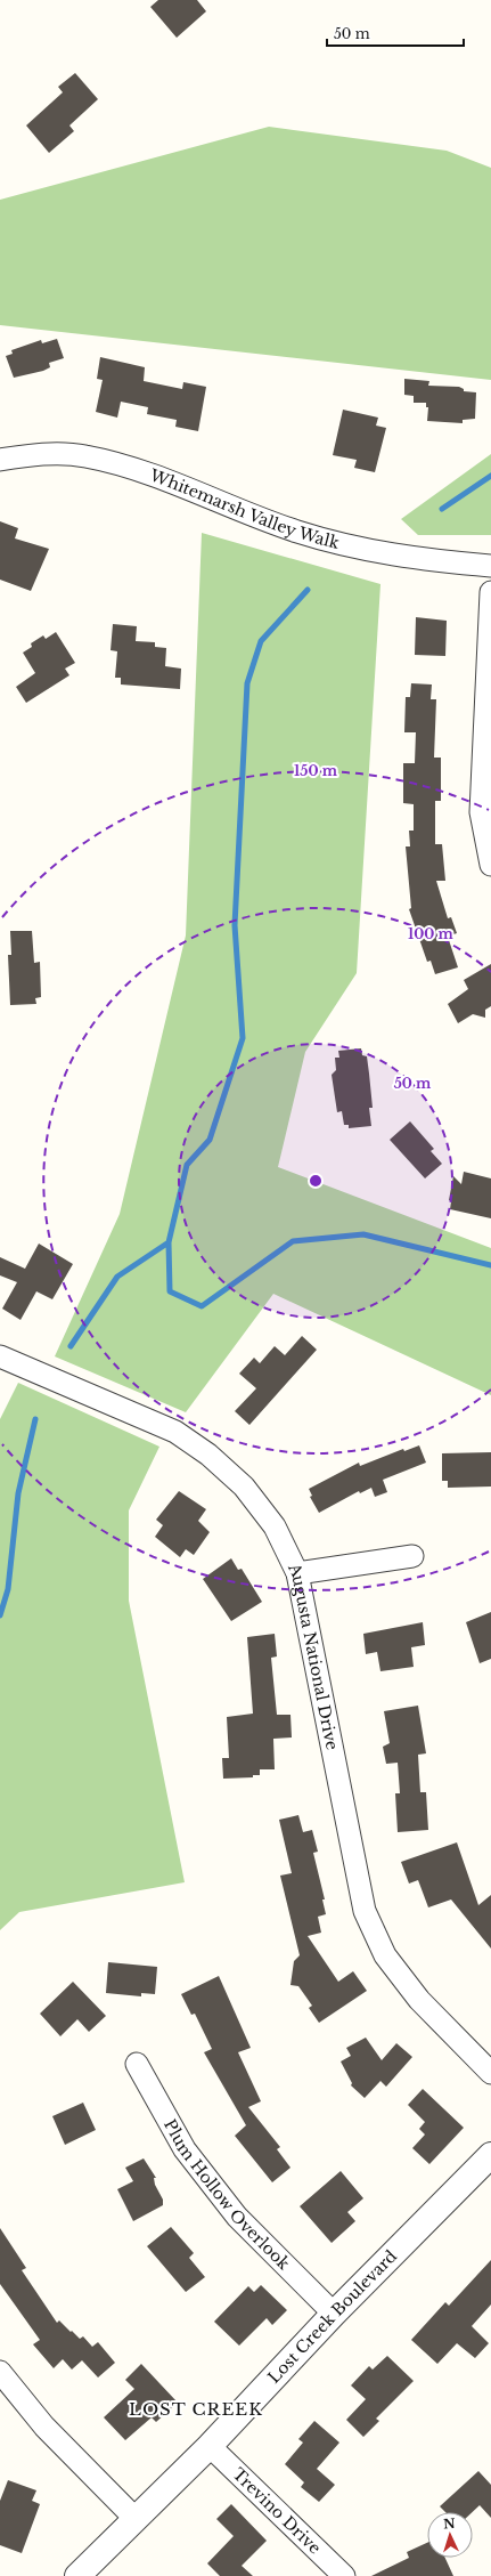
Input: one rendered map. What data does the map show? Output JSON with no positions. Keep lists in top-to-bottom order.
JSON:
{
  "streets": {
    "street": [
      "Whitemarsh Valley Walk",
      "Augusta National Drive",
      "Plum Hollow Overlook",
      "Lost Creek Boulevard",
      "Trevino Drive"
    ]
  },
  "crossings": [
    ["Plum Hollow Overlook", "Lost Creek Boulevard"],
    ["Lost Creek Boulevard", "Trevino Drive"]
  ],
  "districts": ["LOST CREEK"],
  "scale_bar": "50 m",
  "north": "top",
  "rings": ["150 m", "100 m", "50 m"]
}
